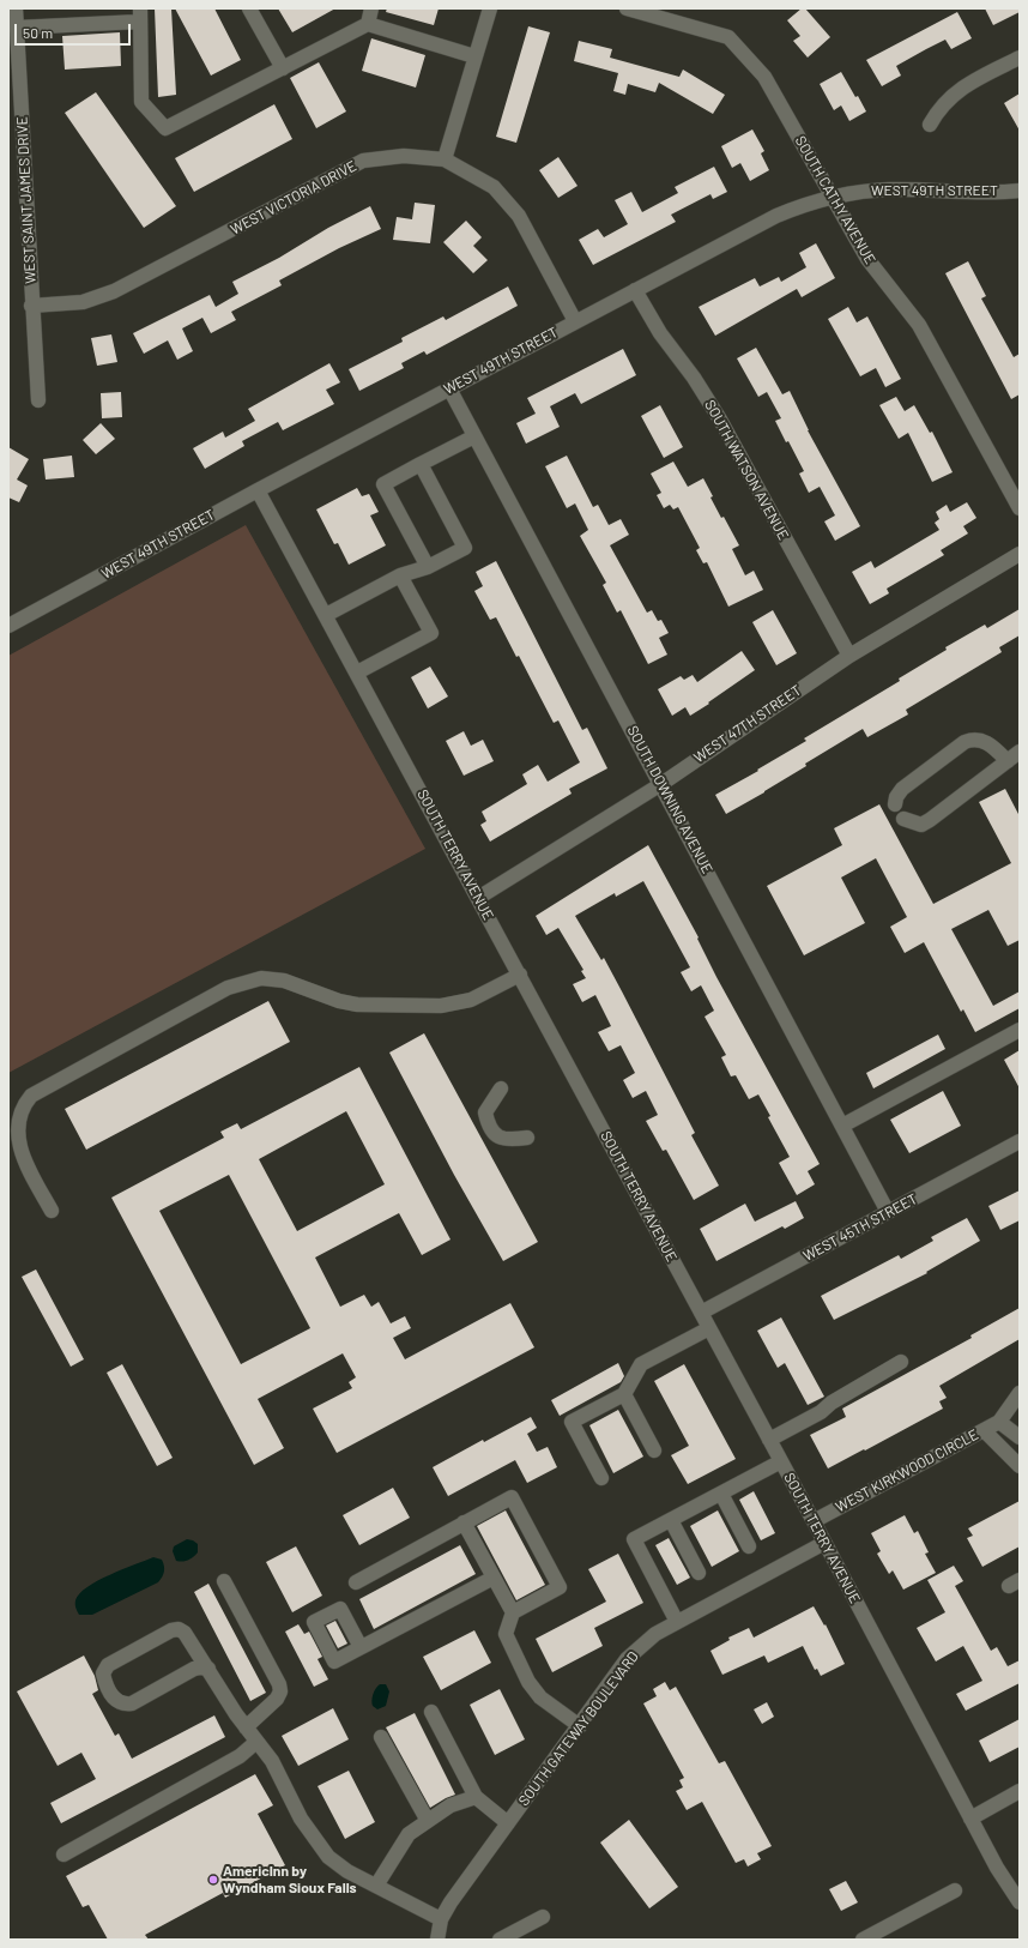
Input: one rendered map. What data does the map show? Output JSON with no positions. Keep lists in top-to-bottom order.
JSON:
{
  "streets": {
    "street": [
      "WEST 49TH STREET",
      "WEST VICTORIA DRIVE",
      "WEST SAINT JAMES DRIVE",
      "SOUTH CATHY AVENUE",
      "SOUTH WATSON AVENUE",
      "WEST 47TH STREET",
      "SOUTH DOWNING AVENUE",
      "SOUTH TERRY AVENUE",
      "WEST 45TH STREET",
      "WEST KIRKWOOD CIRCLE",
      "SOUTH GATEWAY BOULEVARD"
    ]
  },
  "crossings": [
    ["WEST 49TH STREET", "WEST VICTORIA DRIVE"],
    ["WEST 49TH STREET", "SOUTH CATHY AVENUE"],
    ["WEST 49TH STREET", "SOUTH WATSON AVENUE"],
    ["WEST 49TH STREET", "SOUTH DOWNING AVENUE"],
    ["WEST 49TH STREET", "SOUTH TERRY AVENUE"],
    ["WEST VICTORIA DRIVE", "WEST SAINT JAMES DRIVE"],
    ["SOUTH WATSON AVENUE", "WEST 47TH STREET"],
    ["WEST 47TH STREET", "SOUTH DOWNING AVENUE"],
    ["WEST 47TH STREET", "SOUTH TERRY AVENUE"],
    ["SOUTH DOWNING AVENUE", "WEST 45TH STREET"],
    ["SOUTH TERRY AVENUE", "WEST 45TH STREET"],
    ["SOUTH TERRY AVENUE", "WEST KIRKWOOD CIRCLE"],
    ["SOUTH TERRY AVENUE", "SOUTH GATEWAY BOULEVARD"]
  ],
  "places": ["AmericInn by Wyndham Sioux Falls"],
  "scale_bar": "50 m"
}
